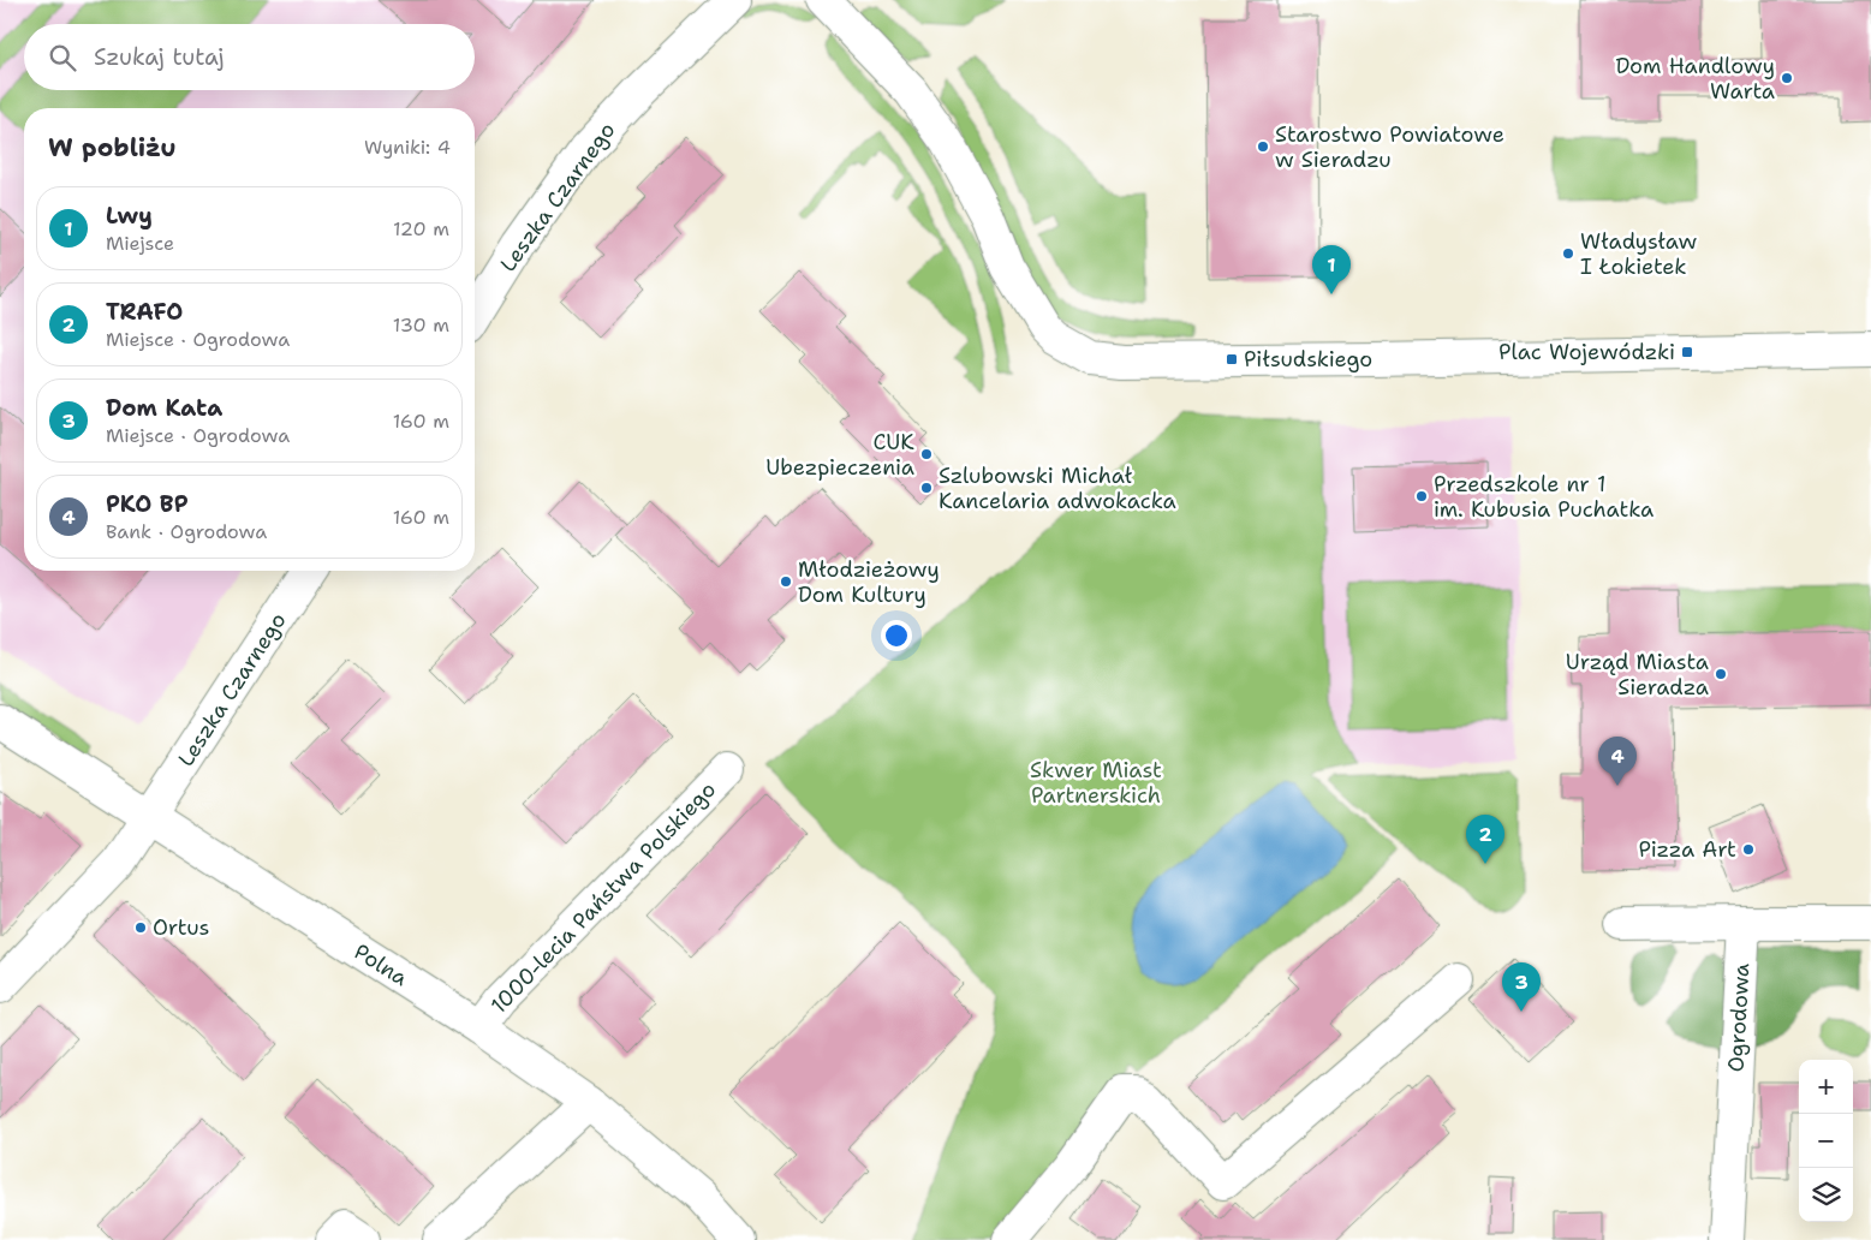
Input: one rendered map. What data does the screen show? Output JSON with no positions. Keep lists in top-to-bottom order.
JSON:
{
  "streets": {
    "street": [
      "Leszka Czarnego",
      "1000-lecia Państwa Polskiego",
      "Polna",
      "Ogrodowa"
    ]
  },
  "crossings": [
    ["Leszka Czarnego", "Polna"],
    ["1000-lecia Państwa Polskiego", "Polna"]
  ],
  "parks": ["Skwer Miast Partnerskich"],
  "places": {
    "other": [
      "Dom Handlowy Warta",
      "Starostwo Powiatowe w Sieradzu",
      "Władysław I Łokietek",
      "CUK Ubezpieczenia",
      "Szlubowski Michał Kancelaria adwokacka",
      "Przedszkole nr 1 im. Kubusia Puchatka",
      "Młodzieżowy Dom Kultury",
      "Urząd Miasta Sieradza",
      "Pizza Art",
      "Ortus"
    ],
    "transit": ["Plac Wojewódzki", "Piłsudskiego"]
  },
  "page": {
    "search": "Szukaj tutaj",
    "heading": ["W pobliżu", "Wyniki: 4"],
    "list": [
      {
        "mark": "1",
        "name": "Lwy",
        "note": "Miejsce",
        "value": "120 m"
      },
      {
        "mark": "2",
        "name": "TRAFO",
        "note": "Miejsce · Ogrodowa",
        "value": "130 m"
      },
      {
        "mark": "3",
        "name": "Dom Kata",
        "note": "Miejsce · Ogrodowa",
        "value": "160 m"
      },
      {
        "mark": "4",
        "name": "PKO BP",
        "note": "Bank · Ogrodowa",
        "value": "160 m"
      }
    ],
    "pins": [
      "1",
      "4",
      "2",
      "3"
    ],
    "map_buttons": ["+", "−"]
  }
}
